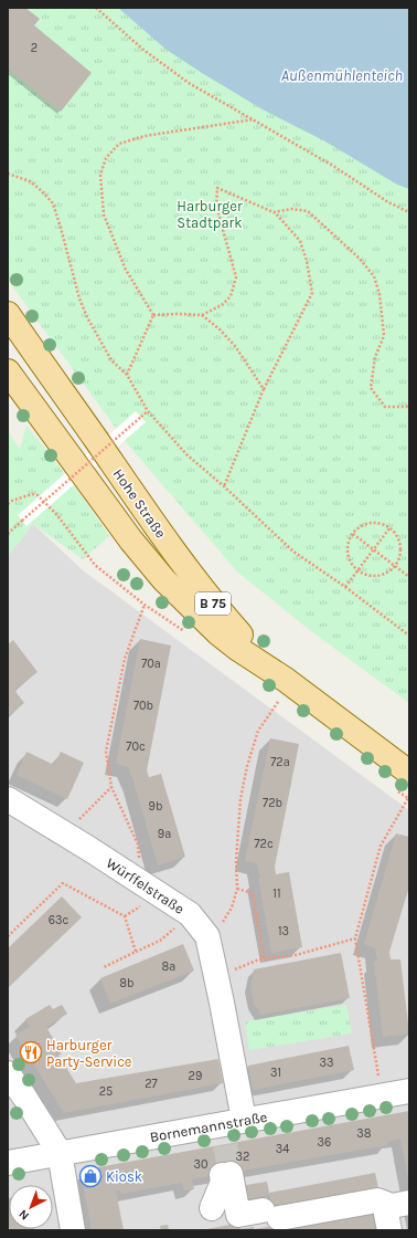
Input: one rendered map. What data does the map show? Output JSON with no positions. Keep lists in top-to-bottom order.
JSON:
{
  "streets": {
    "main road": ["Hohe Straße", "B 75"],
    "street": ["Würffelstraße", "Bornemannstraße"]
  },
  "crossings": [
    ["Würffelstraße", "Bornemannstraße"]
  ],
  "water": ["Außenmühlenteich"],
  "parks": ["Harburger Stadtpark"],
  "places": {
    "restaurant": ["Harburger Party-Service"],
    "shop": ["Kiosk"]
  },
  "house_numbers": [
    "2",
    "70a",
    "70b",
    "70c",
    "72a",
    "72b",
    "9b",
    "9a",
    "72c",
    "11",
    "63c",
    "13",
    "8a",
    "8b",
    "33",
    "31",
    "29",
    "27",
    "25",
    "38",
    "36",
    "34",
    "32",
    "30"
  ],
  "north": "bottom left"
}
